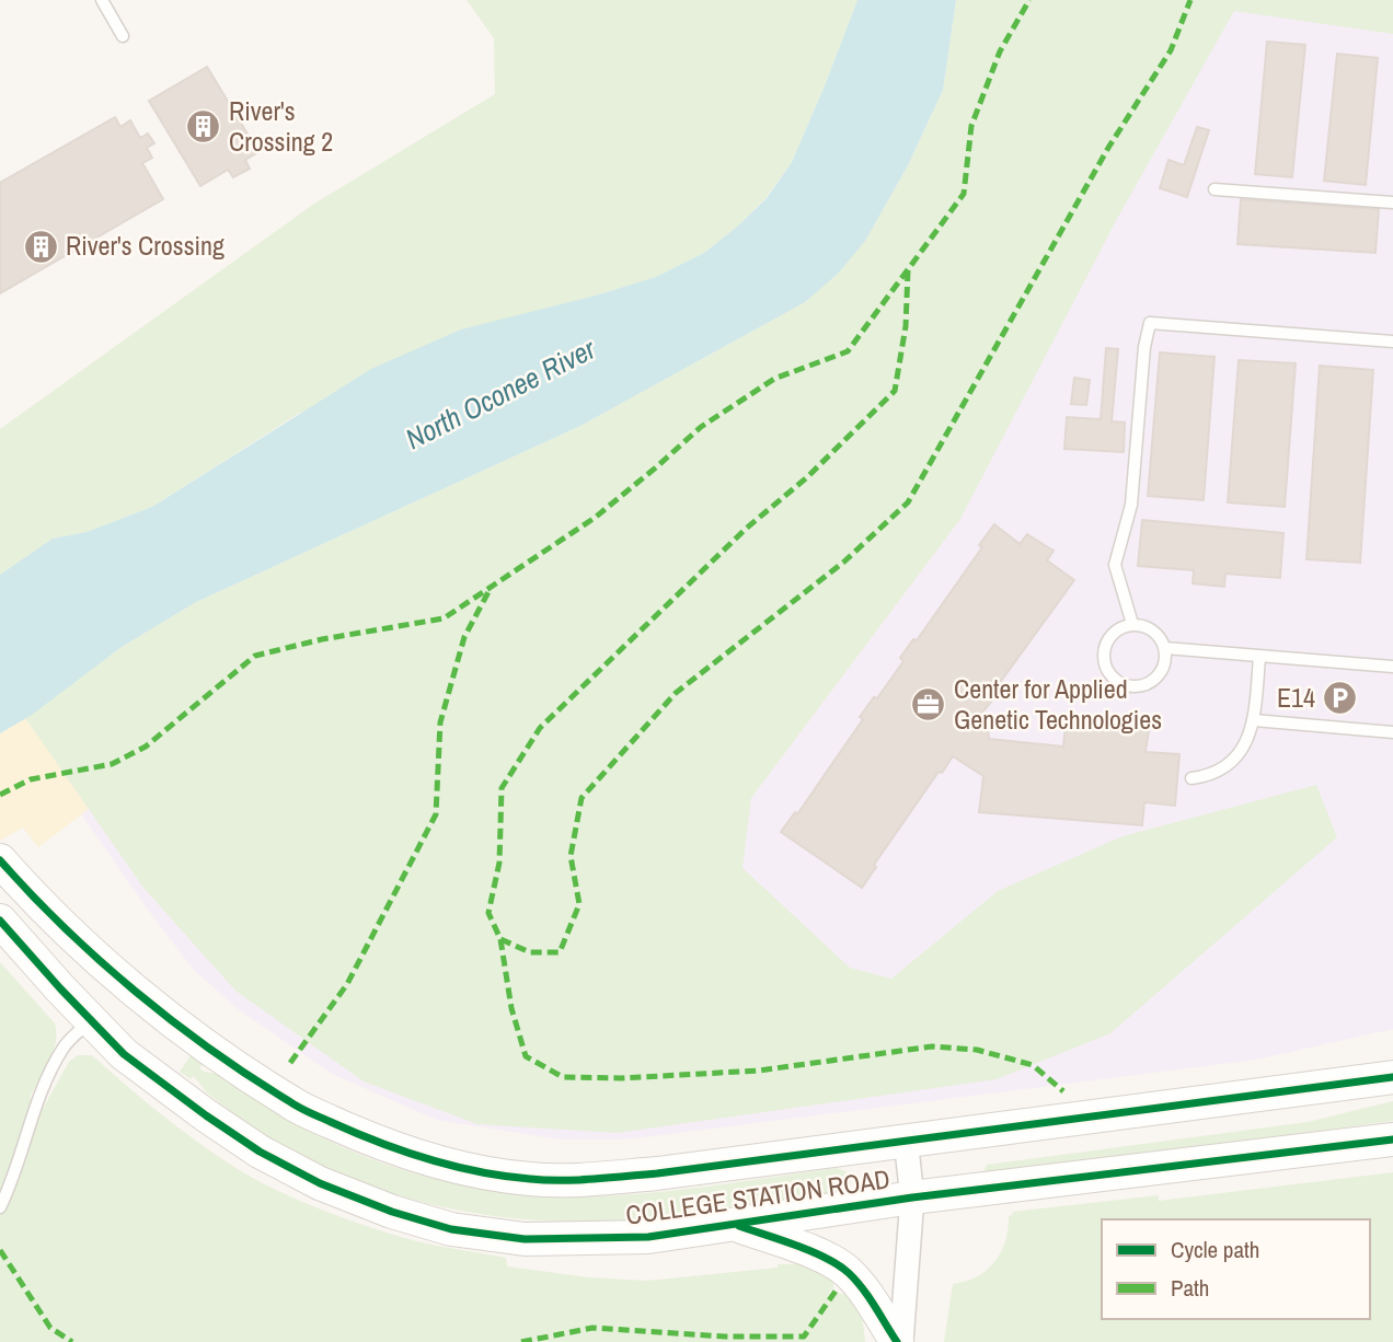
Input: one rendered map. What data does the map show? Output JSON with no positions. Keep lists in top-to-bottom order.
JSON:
{
  "streets": {
    "main road": ["COLLEGE STATION ROAD"]
  },
  "water": ["North Oconee River"],
  "places": {
    "building": ["River's Crossing 2", "River's Crossing"],
    "parking": ["E14"],
    "office": ["Center for Applied Genetic Technologies"]
  },
  "legend": ["Cycle path", "Path"]
}
